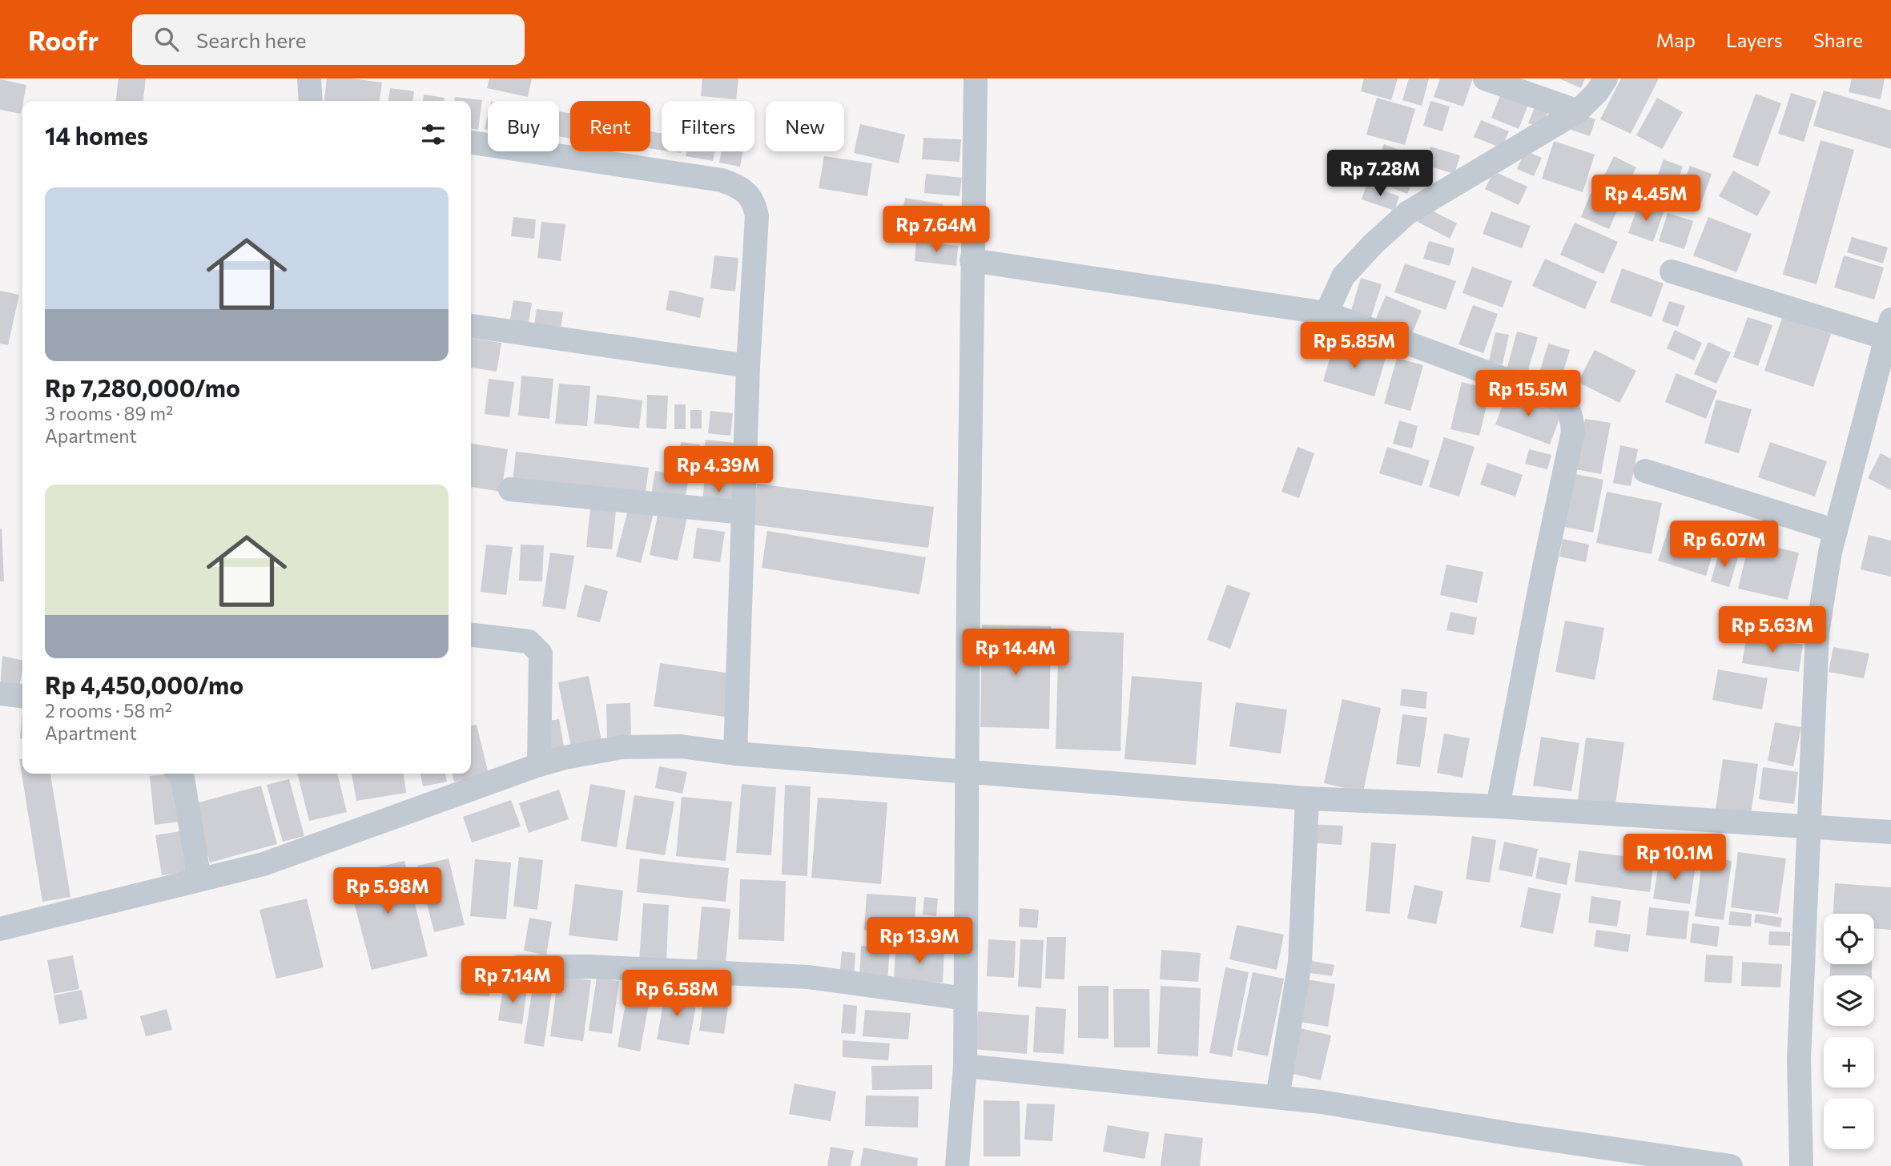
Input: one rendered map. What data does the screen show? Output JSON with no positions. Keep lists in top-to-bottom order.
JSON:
{
  "page": {
    "header": "Roofr",
    "search": "Search here",
    "nav": ["Map", "Layers", "Share"],
    "chip": [
      "Buy",
      "Rent",
      "Filters",
      "New"
    ],
    "heading": "14 homes",
    "price": [
      "Rp 7.28M",
      "Rp 4.45M",
      "Rp 7.64M",
      "Rp 5.85M",
      "Rp 15.5M",
      "Rp 4.39M",
      "Rp 6.07M",
      "Rp 5.63M",
      "Rp 14.4M",
      "Rp 10.1M",
      "Rp 5.98M",
      "Rp 13.9M",
      "Rp 7.14M",
      "Rp 6.58M"
    ],
    "list": [
      {
        "name": "Rp 7,280,000/mo",
        "note": "3 rooms · 89 m² · Apartment"
      },
      {
        "name": "Rp 4,450,000/mo",
        "note": "2 rooms · 58 m² · Apartment"
      }
    ],
    "map_buttons": ["+", "−"]
  }
}
